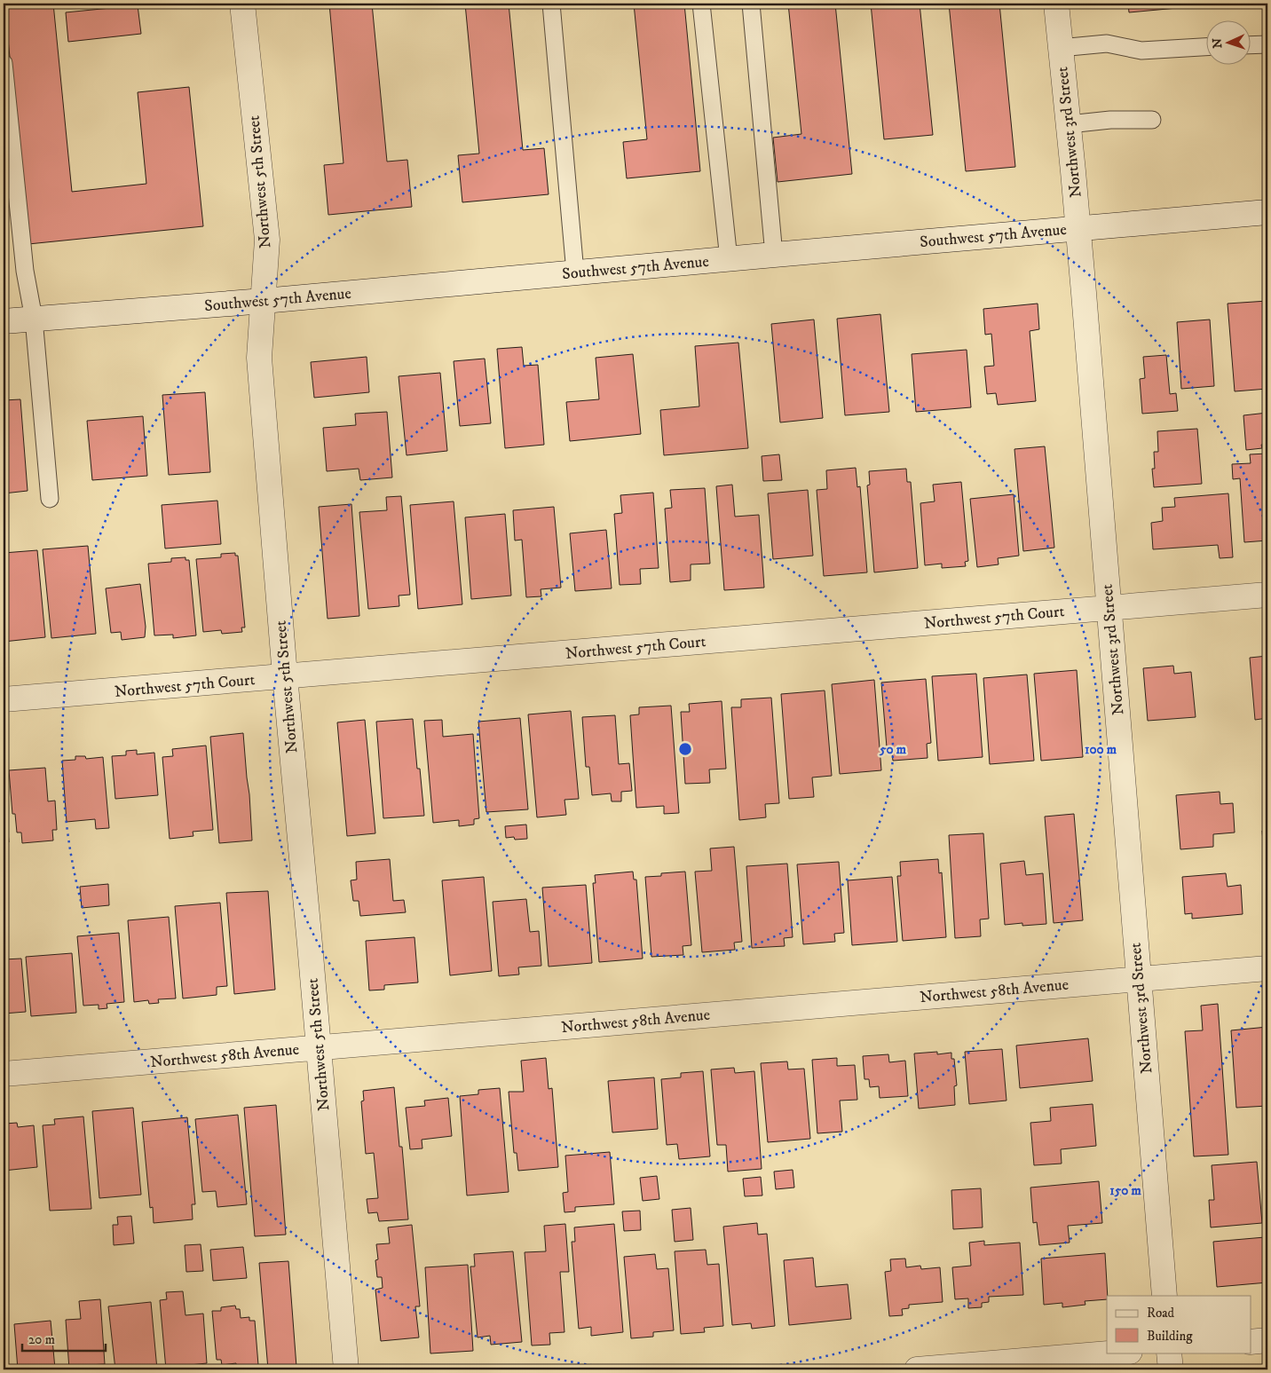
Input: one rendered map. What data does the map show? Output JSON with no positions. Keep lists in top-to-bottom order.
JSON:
{
  "streets": {
    "street": [
      "Northwest 3rd Street",
      "Northwest 5th Street",
      "Southwest 57th Avenue",
      "Northwest 57th Court",
      "Northwest 58th Avenue"
    ]
  },
  "crossings": [
    ["Northwest 3rd Street", "Southwest 57th Avenue"],
    ["Northwest 3rd Street", "Northwest 57th Court"],
    ["Northwest 3rd Street", "Northwest 58th Avenue"],
    ["Northwest 5th Street", "Southwest 57th Avenue"],
    ["Northwest 5th Street", "Northwest 57th Court"],
    ["Northwest 5th Street", "Northwest 58th Avenue"]
  ],
  "legend": ["Road", "Building"],
  "scale_bar": "20 m",
  "north": "left",
  "rings": ["50 m", "100 m", "150 m"]
}
